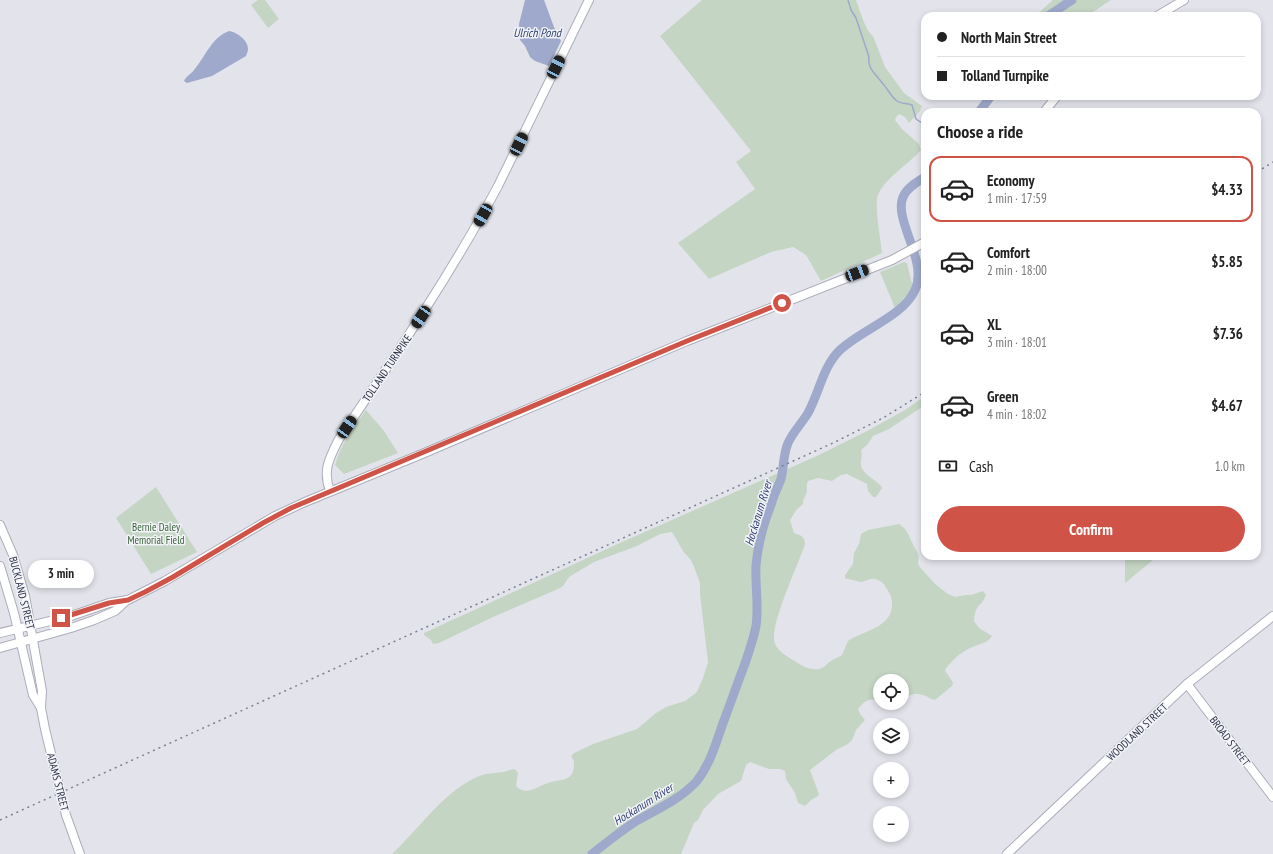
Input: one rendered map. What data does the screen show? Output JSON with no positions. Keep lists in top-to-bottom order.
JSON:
{
  "streets": {
    "main road": [
      "TOLLAND TURNPIKE",
      "BUCKLAND STREET",
      "WOODLAND STREET",
      "BROAD STREET",
      "ADAMS STREET"
    ]
  },
  "crossings": [
    ["BUCKLAND STREET", "ADAMS STREET"],
    ["WOODLAND STREET", "BROAD STREET"]
  ],
  "water": ["Ulrich Pond", "Hockanum River"],
  "parks": ["Bernie Daley Memorial Field"],
  "page": {
    "banner": ["North Main Street", "Tolland Turnpike"],
    "heading": "Choose a ride",
    "list": [
      {
        "name": "Economy",
        "note": "1 min · 17:59",
        "value": "$4.33"
      },
      {
        "name": "Comfort",
        "note": "2 min · 18:00",
        "value": "$5.85"
      },
      {
        "name": "XL",
        "note": "3 min · 18:01",
        "value": "$7.36"
      },
      {
        "name": "Green",
        "note": "4 min · 18:02",
        "value": "$4.67"
      }
    ],
    "pay": ["Cash", "1.0 km"],
    "buttons": "Confirm",
    "bubble": "3 min",
    "map_buttons": ["+", "−"]
  }
}
